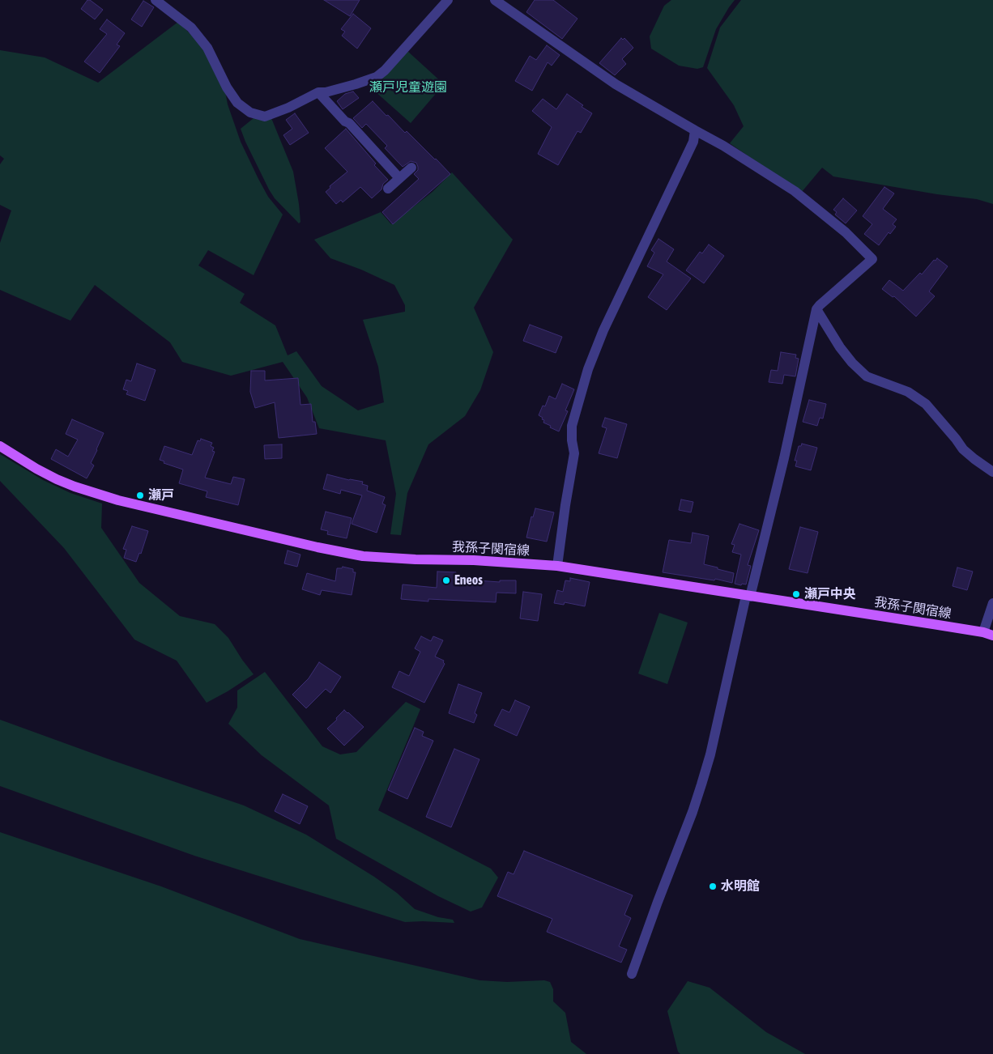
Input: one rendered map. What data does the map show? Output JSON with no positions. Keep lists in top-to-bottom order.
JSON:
{
  "streets": {
    "main road": ["我孫子関宿線"]
  },
  "parks": ["瀬戸児童遊園"],
  "places": [
    "瀬戸",
    "Eneos",
    "瀬戸中央",
    "水明館"
  ]
}
